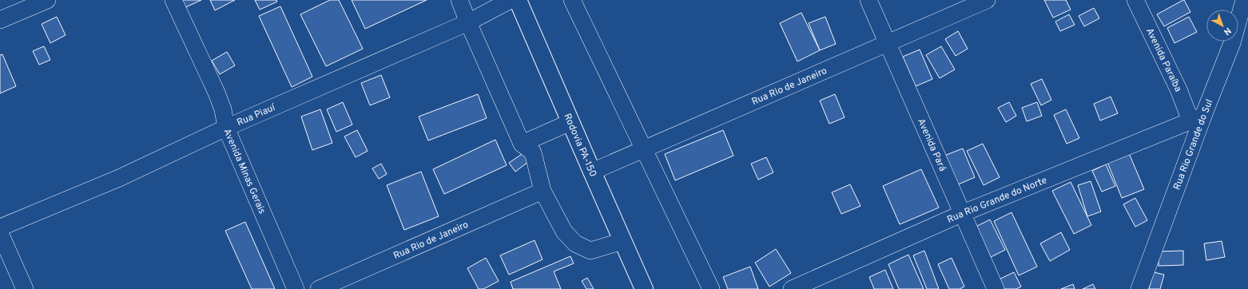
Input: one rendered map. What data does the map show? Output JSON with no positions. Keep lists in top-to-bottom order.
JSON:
{
  "streets": {
    "highway": ["Rodovia PA-150"],
    "street": [
      "Avenida Paraíba",
      "Rua Rio de Janeiro",
      "Rua Piauí",
      "Avenida Pará",
      "Rua Rio Grande do Sul",
      "Avenida Minas Gerais",
      "Rua Rio Grande do Norte"
    ]
  },
  "crossings": [
    ["Avenida Paraíba", "Rua Rio Grande do Sul"],
    ["Avenida Paraíba", "Rua Rio Grande do Norte"],
    ["Rua Rio de Janeiro", "Rodovia PA-150"],
    ["Rua Rio de Janeiro", "Avenida Pará"],
    ["Rua Piauí", "Avenida Minas Gerais"],
    ["Avenida Pará", "Rua Rio Grande do Norte"],
    ["Rua Rio Grande do Sul", "Rua Rio Grande do Norte"]
  ],
  "north": "bottom right"
}
